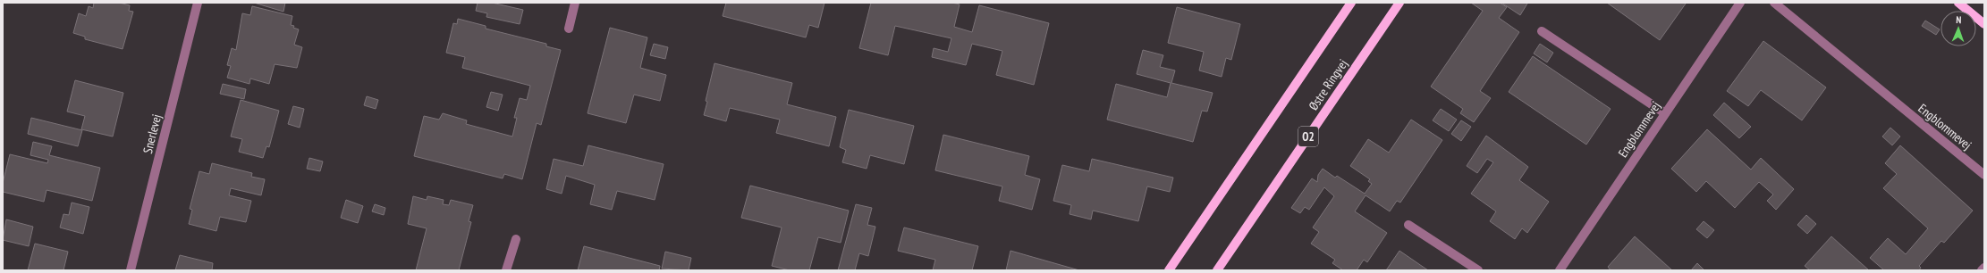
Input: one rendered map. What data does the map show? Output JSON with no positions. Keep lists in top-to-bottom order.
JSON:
{
  "streets": {
    "main road": ["Østre Ringvej", "O2"],
    "street": ["Engblommevej", "Snerlevej"]
  },
  "north": "top"
}
